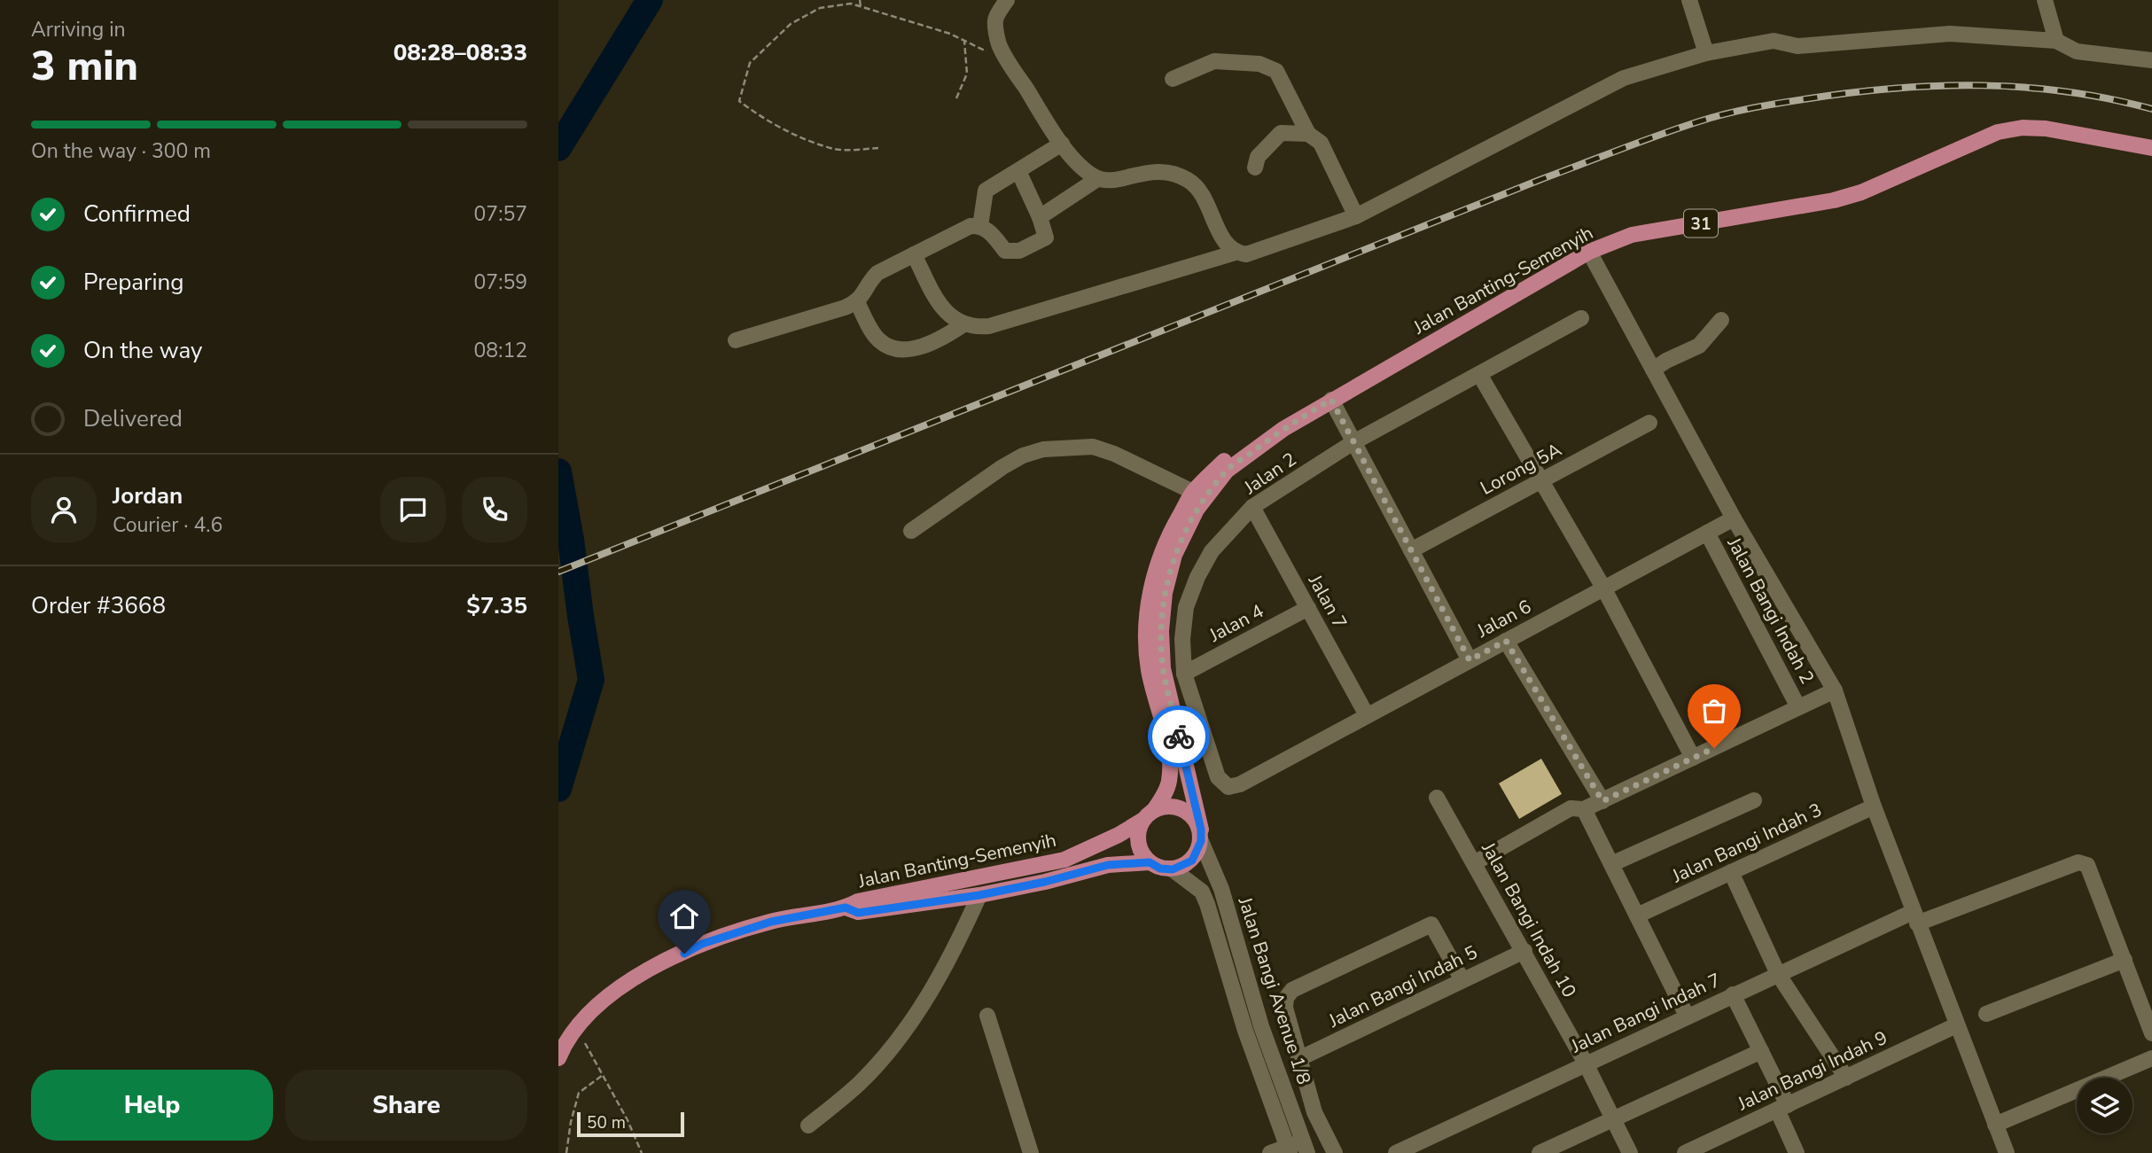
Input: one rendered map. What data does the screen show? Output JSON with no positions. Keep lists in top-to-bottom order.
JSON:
{
  "streets": {
    "main road": ["31", "Jalan Banting-Semenyih"],
    "street": [
      "Lorong 5A",
      "Jalan 2",
      "Jalan 7",
      "Jalan Bangi Indah 2",
      "Jalan 6",
      "Jalan 4",
      "Jalan Bangi Indah 3",
      "Jalan Bangi Indah 10",
      "Jalan Bangi Indah 5",
      "Jalan Bangi Avenue 1/8",
      "Jalan Bangi Indah 7",
      "Jalan Bangi Indah 9"
    ]
  },
  "crossings": [
    ["Jalan Banting-Semenyih", "Jalan Bangi Avenue 1/8"],
    ["Jalan 2", "Jalan 7"],
    ["Jalan 2", "Jalan 6"],
    ["Jalan 2", "Jalan 4"],
    ["Jalan 7", "Jalan 6"],
    ["Jalan 7", "Jalan 4"],
    ["Jalan Bangi Indah 2", "Jalan 6"],
    ["Jalan Bangi Indah 10", "Jalan Bangi Indah 5"],
    ["Jalan Bangi Indah 10", "Jalan Bangi Indah 7"]
  ],
  "scale_bar": "50 m",
  "page": {
    "heading": ["3 min", "Arriving in", "08:28–08:33"],
    "panel": [
      "Jordan",
      "Courier · 4.6",
      "Order #3668",
      "$7.35"
    ],
    "bar": "On the way · 300 m",
    "list": [
      ["Confirmed", "07:57"],
      ["Preparing", "07:59"],
      ["On the way", "08:12"],
      "Delivered"
    ],
    "buttons": ["Help", "Share"],
    "scale": "50 m"
  }
}
